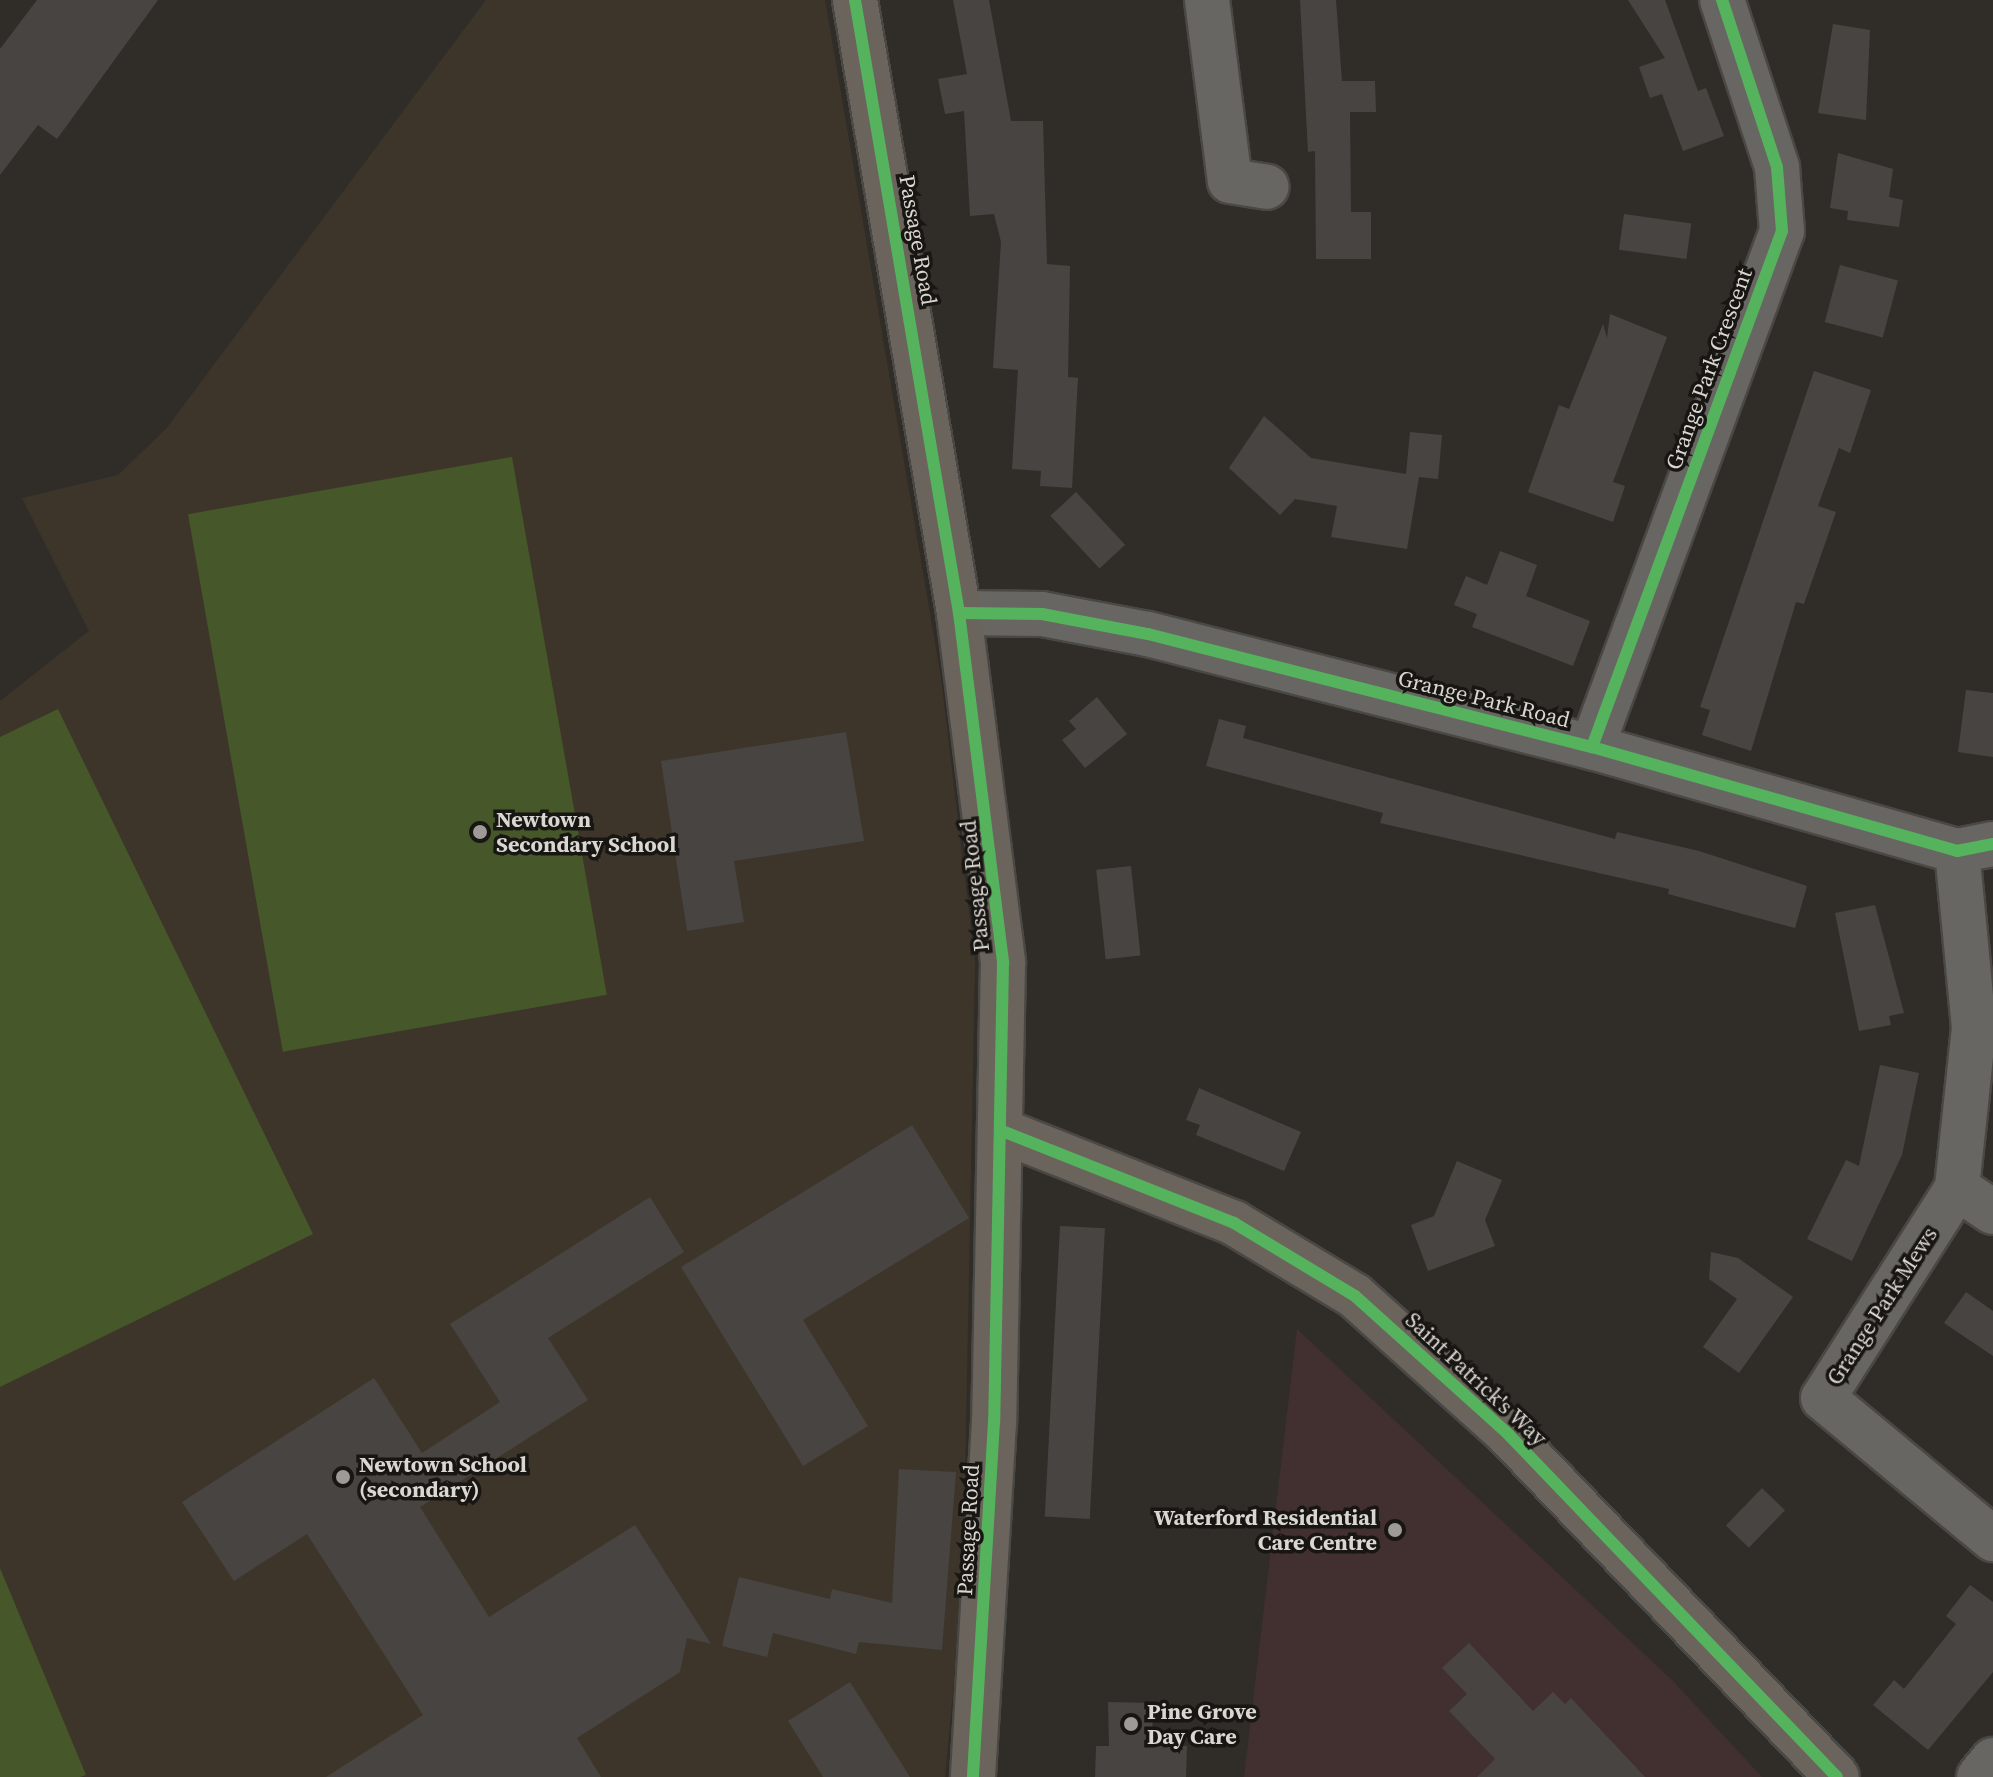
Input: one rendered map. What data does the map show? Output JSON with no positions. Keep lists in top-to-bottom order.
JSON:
{
  "streets": {
    "main road": ["Passage Road", "Saint Patrick's Way"],
    "street": ["Grange Park Crescent", "Grange Park Road", "Grange Park Mews"]
  },
  "crossings": [
    ["Passage Road", "Grange Park Road"],
    ["Passage Road", "Saint Patrick's Way"],
    ["Grange Park Crescent", "Grange Park Road"]
  ],
  "places": [
    "Newtown Secondary School",
    "Newtown School (secondary)",
    "Waterford Residential Care Centre",
    "Pine Grove Day Care"
  ]
}
